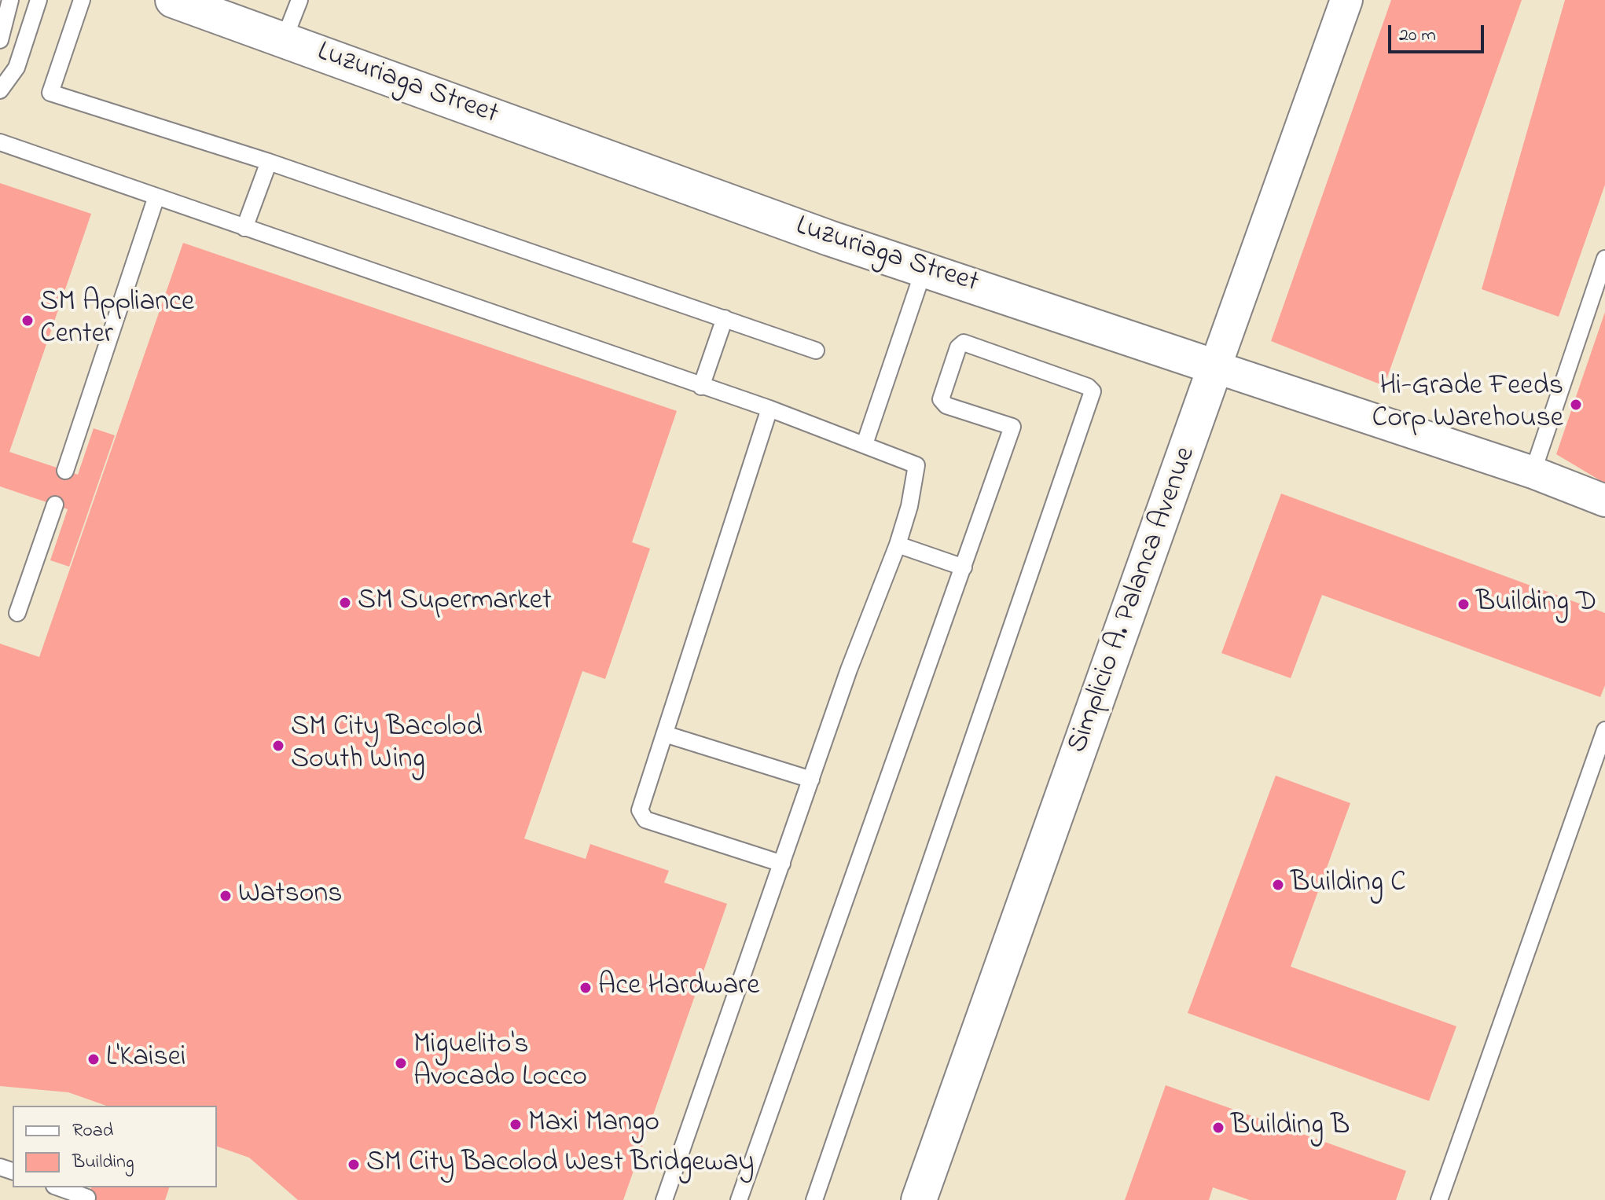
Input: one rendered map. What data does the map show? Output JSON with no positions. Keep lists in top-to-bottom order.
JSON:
{
  "streets": {
    "street": ["Luzuriaga Street", "Simplicio A. Palanca Avenue"]
  },
  "crossings": [
    ["Luzuriaga Street", "Simplicio A. Palanca Avenue"]
  ],
  "places": [
    "SM Appliance Center",
    "Hi-Grade Feeds Corp Warehouse",
    "SM Supermarket",
    "Building D",
    "SM City Bacolod South Wing",
    "Building C",
    "Watsons",
    "Ace Hardware",
    "L'Kaisei",
    "Miguelito's Avocado Locco",
    "Maxi Mango",
    "Building B",
    "SM City Bacolod West Bridgeway"
  ],
  "legend": ["Road", "Building"],
  "scale_bar": "20 m"
}
